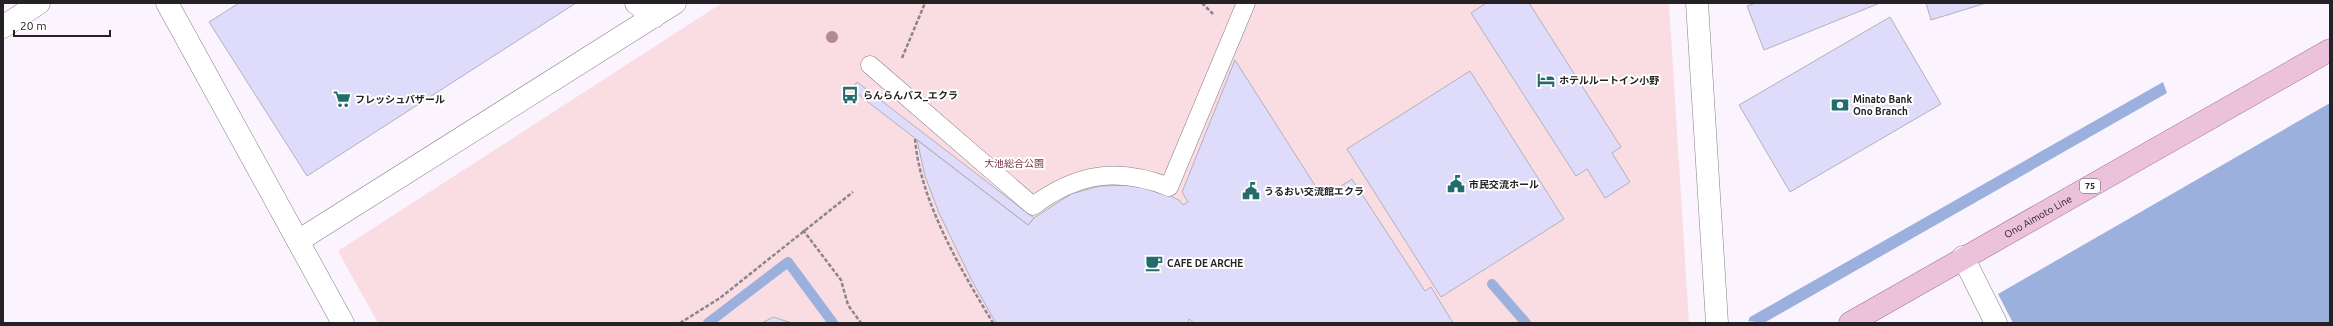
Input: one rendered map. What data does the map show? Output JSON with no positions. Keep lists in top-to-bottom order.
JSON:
{
  "streets": {
    "main road": ["75", "Ono Aimoto Line"]
  },
  "parks": ["大池総合公園"],
  "places": {
    "hotel": ["ホテルルートイン小野"],
    "bus stop": ["らんらんバス_エクラ"],
    "supermarket": ["フレッシュバザール"],
    "bank": ["Minato Bank Ono Branch"],
    "public building": ["市民交流ホール", "うるおい交流館エクラ"],
    "cafe": ["CAFE DE ARCHE"]
  },
  "scale_bar": "20 m"
}
